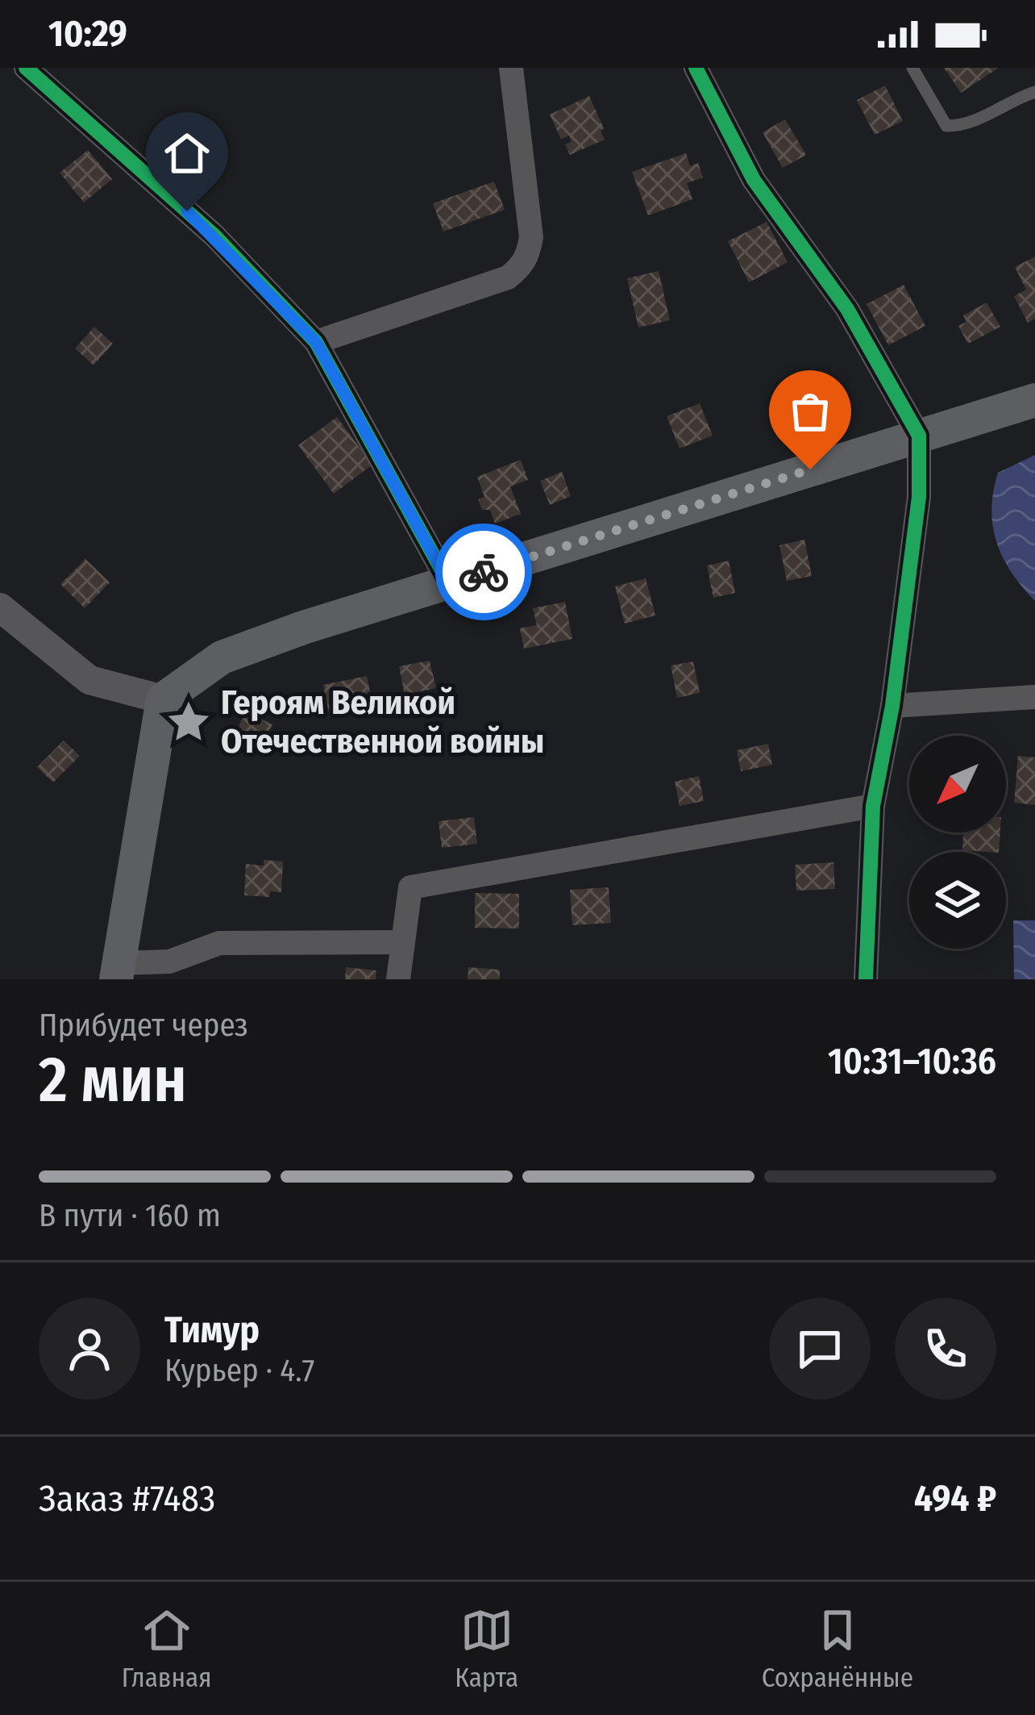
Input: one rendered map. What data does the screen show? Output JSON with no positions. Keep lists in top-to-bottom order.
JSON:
{
  "places": {
    "place": ["Героям Великой Отечественной войны"]
  },
  "north": "bottom left",
  "page": {
    "status": "10:29",
    "heading": ["2 мин", "Прибудет через", "10:31–10:36"],
    "panel": [
      "Тимур",
      "Курьер · 4.7",
      "Заказ #7483",
      "494 ₽"
    ],
    "bar": "В пути · 160 m",
    "tabs": ["Главная", "Карта", "Сохранённые"]
  }
}
